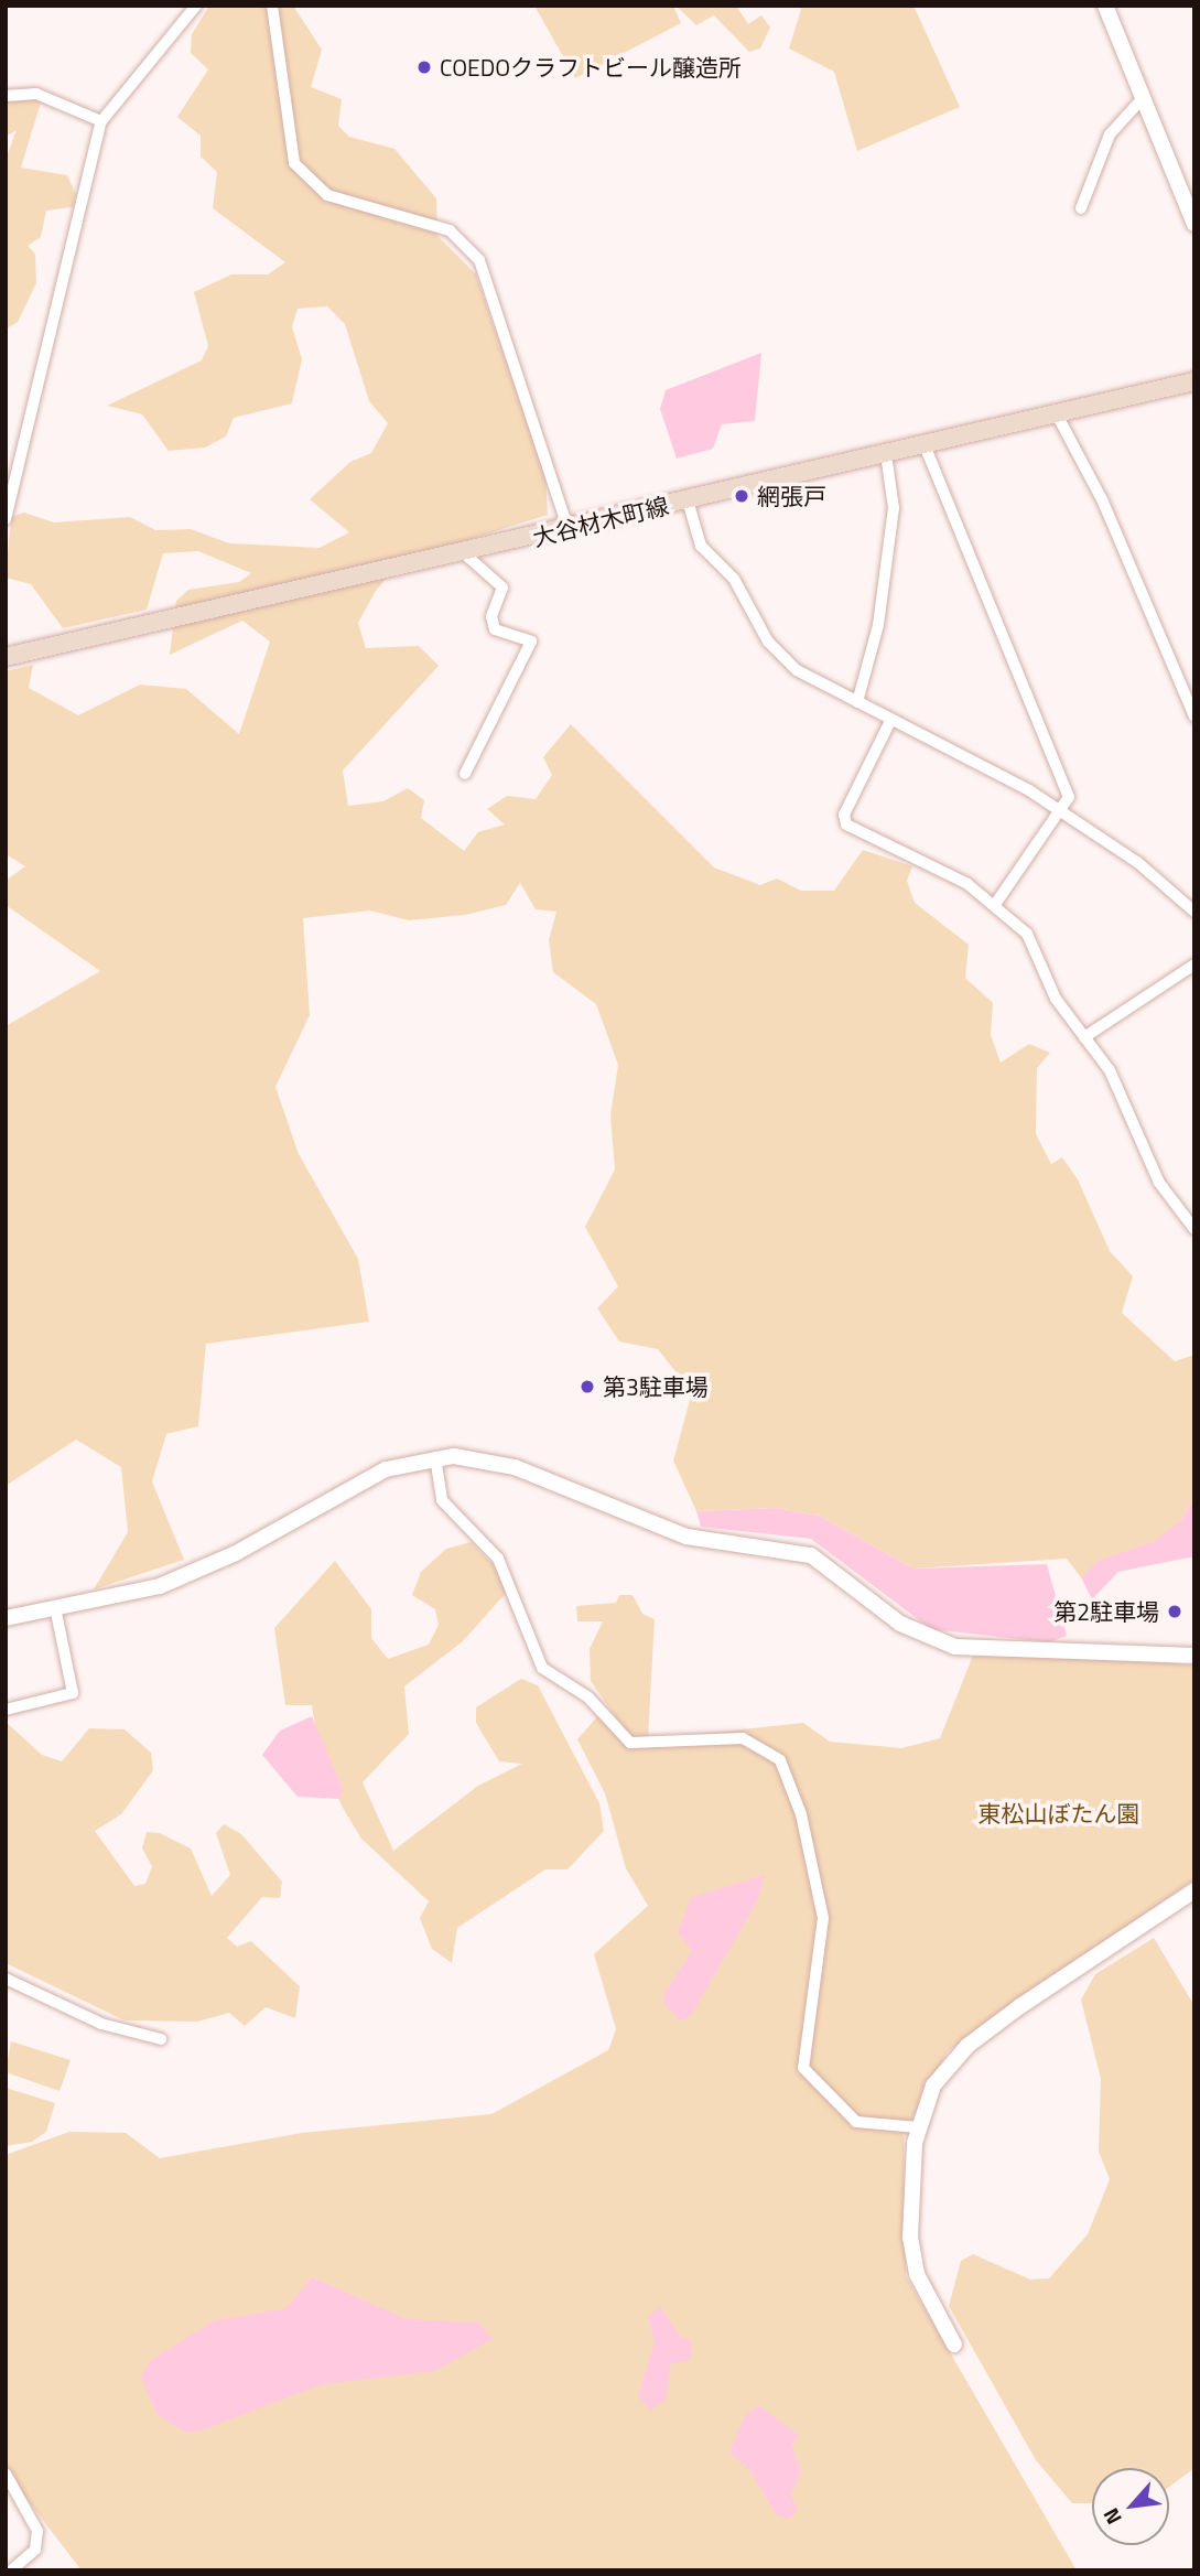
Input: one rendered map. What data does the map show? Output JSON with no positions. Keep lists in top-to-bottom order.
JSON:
{
  "streets": {
    "main road": ["大谷材木町線"]
  },
  "parks": ["東松山ぼたん園"],
  "places": [
    "COEDOクラフトビール醸造所",
    "網張戸",
    "第3駐車場",
    "第2駐車場"
  ],
  "north": "bottom left"
}
